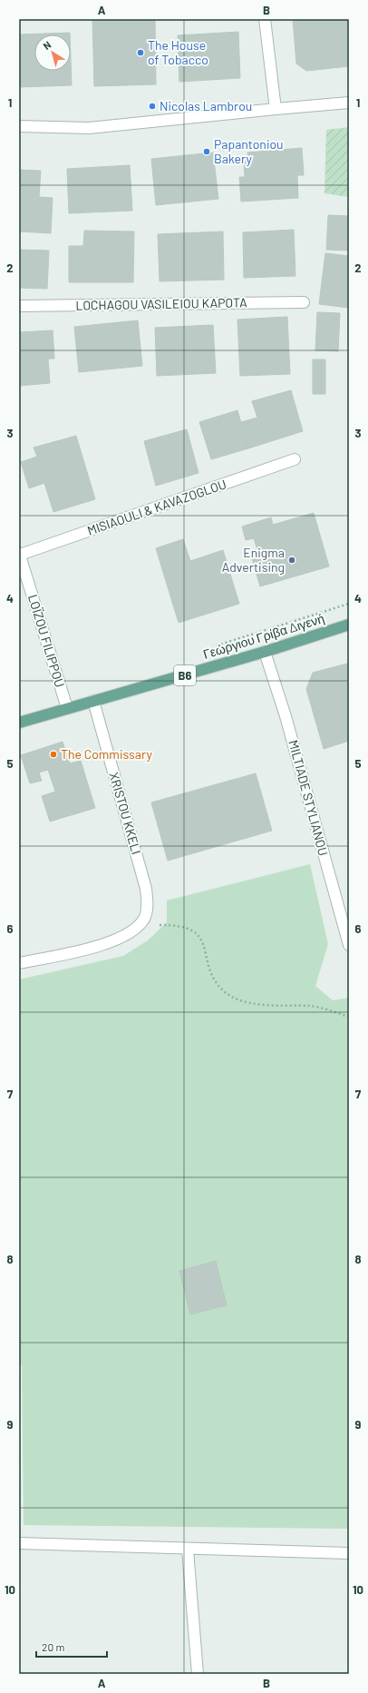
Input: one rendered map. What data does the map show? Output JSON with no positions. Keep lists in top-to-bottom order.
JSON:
{
  "streets": {
    "main road": ["Γεώργιου Γρίβα Διγενή", "B6"],
    "street": [
      "LOCHAGOU VASILEIOU KAPOTA",
      "MISIAOULI & KAVAZOGLOU",
      "LOÏZOU FILIPPOU",
      "MILTIADE STYLIANOU",
      "XRISTOU KKELI"
    ]
  },
  "crossings": [
    ["MISIAOULI & KAVAZOGLOU", "LOÏZOU FILIPPOU"],
    ["Γεώργιου Γρίβα Διγενή", "LOÏZOU FILIPPOU"],
    ["Γεώργιου Γρίβα Διγενή", "MILTIADE STYLIANOU"],
    ["Γεώργιου Γρίβα Διγενή", "XRISTOU KKELI"]
  ],
  "places": [
    "The House of Tobacco",
    "Nicolas Lambrou",
    "Papantoniou Bakery",
    "Enigma Advertising",
    "The Commissary"
  ],
  "scale_bar": "20 m",
  "north": "top left",
  "grid": {
    "columns": ["A", "B"],
    "rows": [
      "1",
      "2",
      "3",
      "4",
      "5",
      "6",
      "7",
      "8",
      "9",
      "10"
    ]
  }
}
